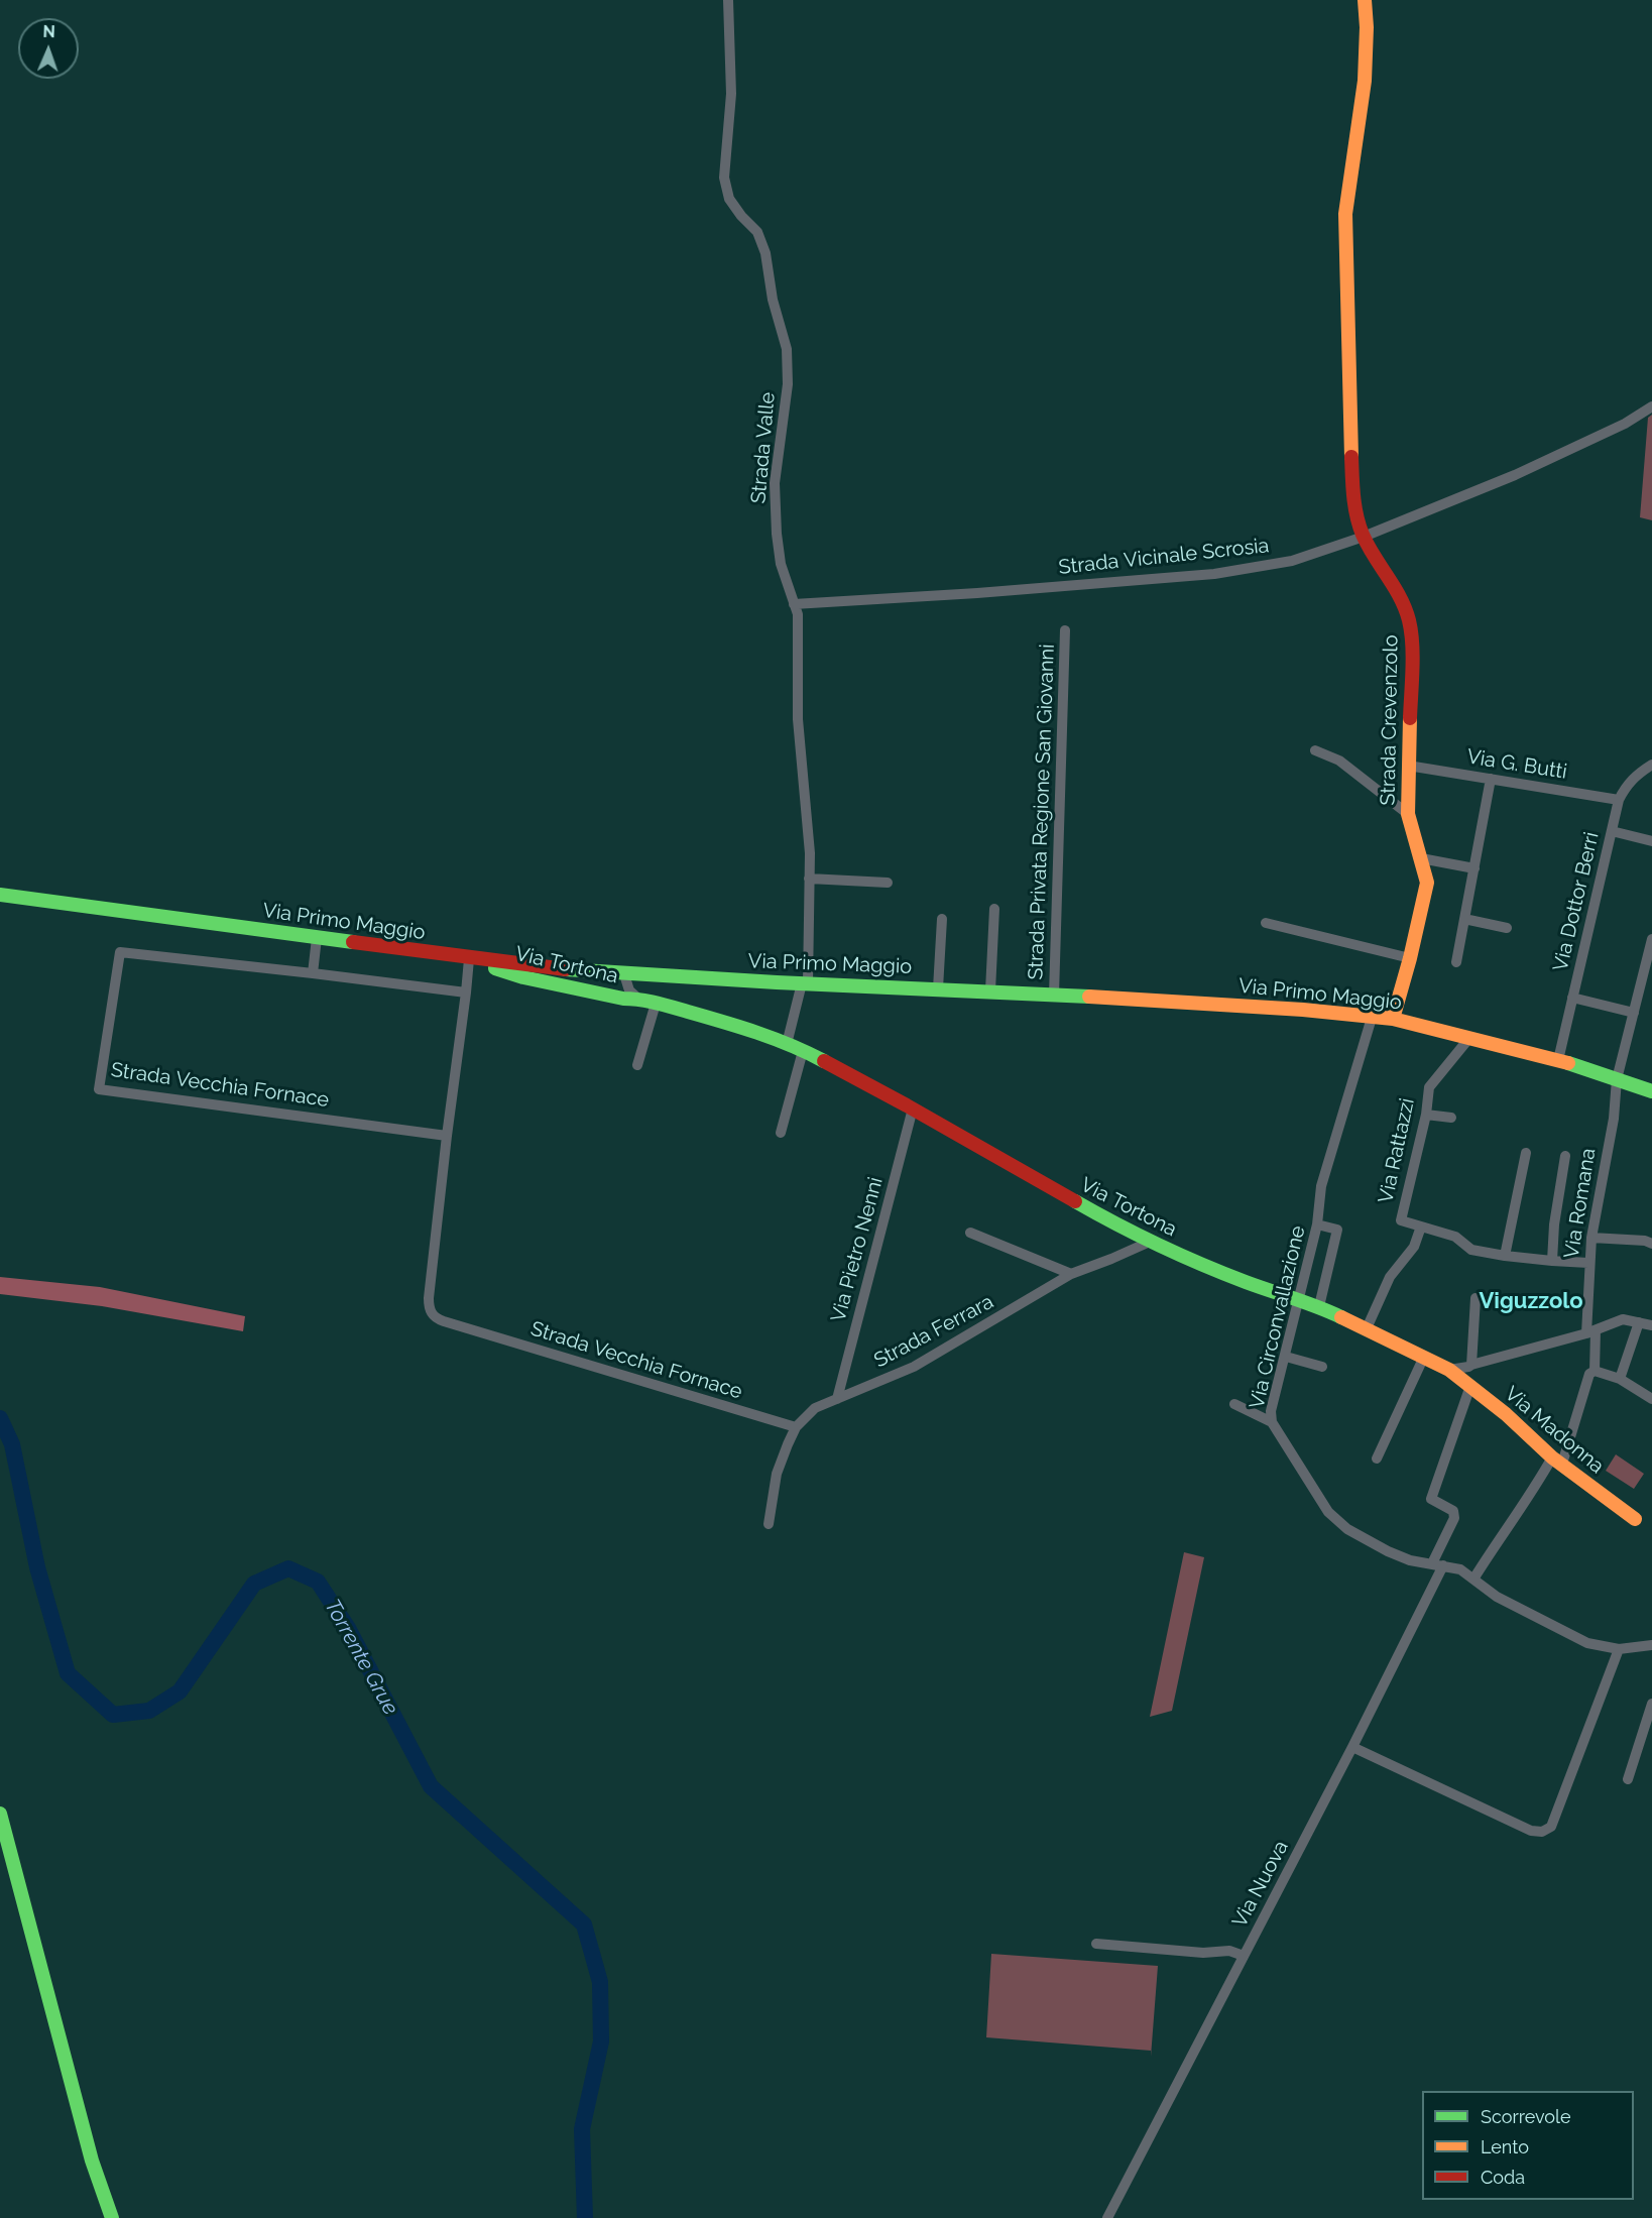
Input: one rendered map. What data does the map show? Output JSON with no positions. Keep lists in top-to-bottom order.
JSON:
{
  "streets": {
    "street": [
      "Strada Valle",
      "Strada Vicinale Scrosia",
      "Strada Crevenzolo",
      "Via G. Butti",
      "Strada Privata Regione San Giovanni",
      "Via Dottor Berri",
      "Via Primo Maggio",
      "Via Tortona",
      "Strada Vecchia Fornace",
      "Via Rattazzi",
      "Via Romana",
      "Via Pietro Nenni",
      "Via Circonvallazione",
      "Strada Ferrara",
      "Via Madonna",
      "Via Nuova"
    ]
  },
  "crossings": [
    ["Strada Valle", "Strada Vicinale Scrosia"],
    ["Strada Valle", "Via Primo Maggio"],
    ["Strada Valle", "Via Tortona"],
    ["Strada Vicinale Scrosia", "Strada Crevenzolo"],
    ["Strada Crevenzolo", "Via G. Butti"],
    ["Strada Crevenzolo", "Via Primo Maggio"],
    ["Via G. Butti", "Via Dottor Berri"],
    ["Strada Privata Regione San Giovanni", "Via Primo Maggio"],
    ["Via Dottor Berri", "Via Primo Maggio"],
    ["Via Primo Maggio", "Via Tortona"],
    ["Via Primo Maggio", "Via Rattazzi"],
    ["Via Primo Maggio", "Via Romana"],
    ["Via Primo Maggio", "Via Circonvallazione"],
    ["Via Tortona", "Via Pietro Nenni"],
    ["Via Tortona", "Via Circonvallazione"],
    ["Via Tortona", "Strada Ferrara"],
    ["Via Tortona", "Via Madonna"],
    ["Strada Vecchia Fornace", "Strada Ferrara"],
    ["Via Pietro Nenni", "Strada Ferrara"],
    ["Via Circonvallazione", "Via Nuova"],
    ["Via Madonna", "Via Nuova"]
  ],
  "districts": ["Viguzzolo"],
  "water": ["Torrente Grue"],
  "legend": ["Scorrevole", "Lento", "Coda"],
  "north": "top"
}
